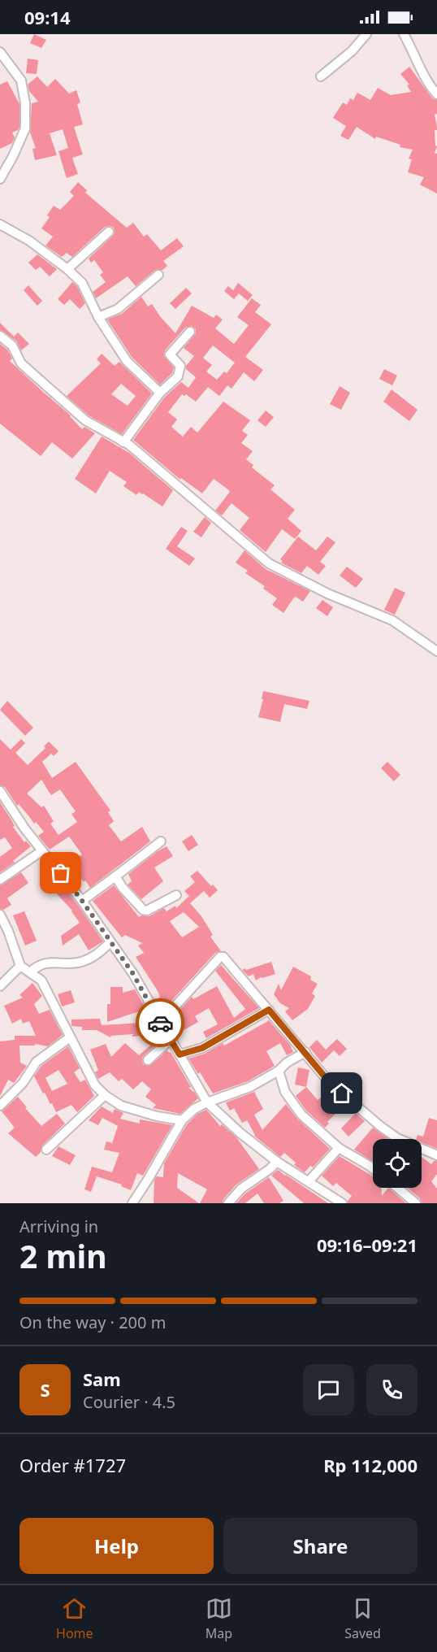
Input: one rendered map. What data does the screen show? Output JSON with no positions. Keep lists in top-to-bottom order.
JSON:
{
  "page": {
    "status": "09:14",
    "heading": ["2 min", "Arriving in", "09:16–09:21"],
    "panel": [
      "Sam",
      "Courier · 4.5",
      "Order #1727",
      "Rp 112,000"
    ],
    "bar": "On the way · 200 m",
    "round": "S",
    "buttons": ["Help", "Share"],
    "tabs": ["Home", "Map", "Saved"]
  }
}
